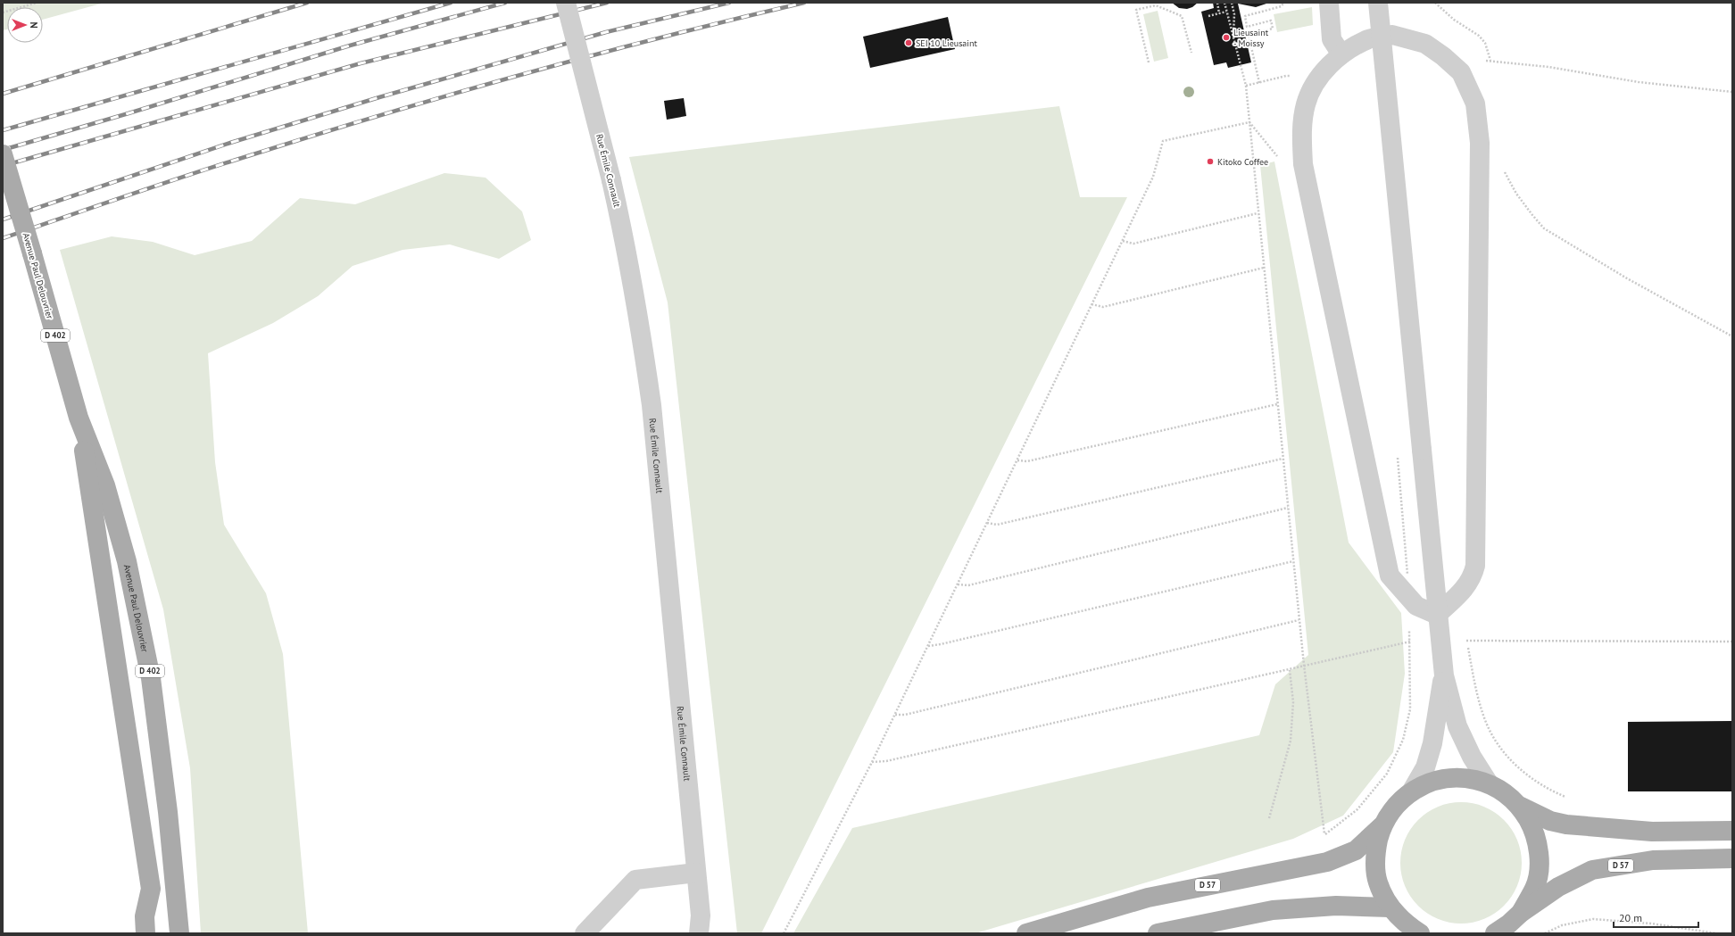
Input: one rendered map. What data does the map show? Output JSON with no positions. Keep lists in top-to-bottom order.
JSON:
{
  "streets": {
    "main road": ["Avenue Paul Delouvrier", "D 402", "D 57"],
    "street": ["Rue Émile Connault"]
  },
  "places": ["Lieusaint - Moissy", "SEI 10 Lieusaint", "Kitoko Coffee"],
  "scale_bar": "20 m",
  "north": "right"
}
